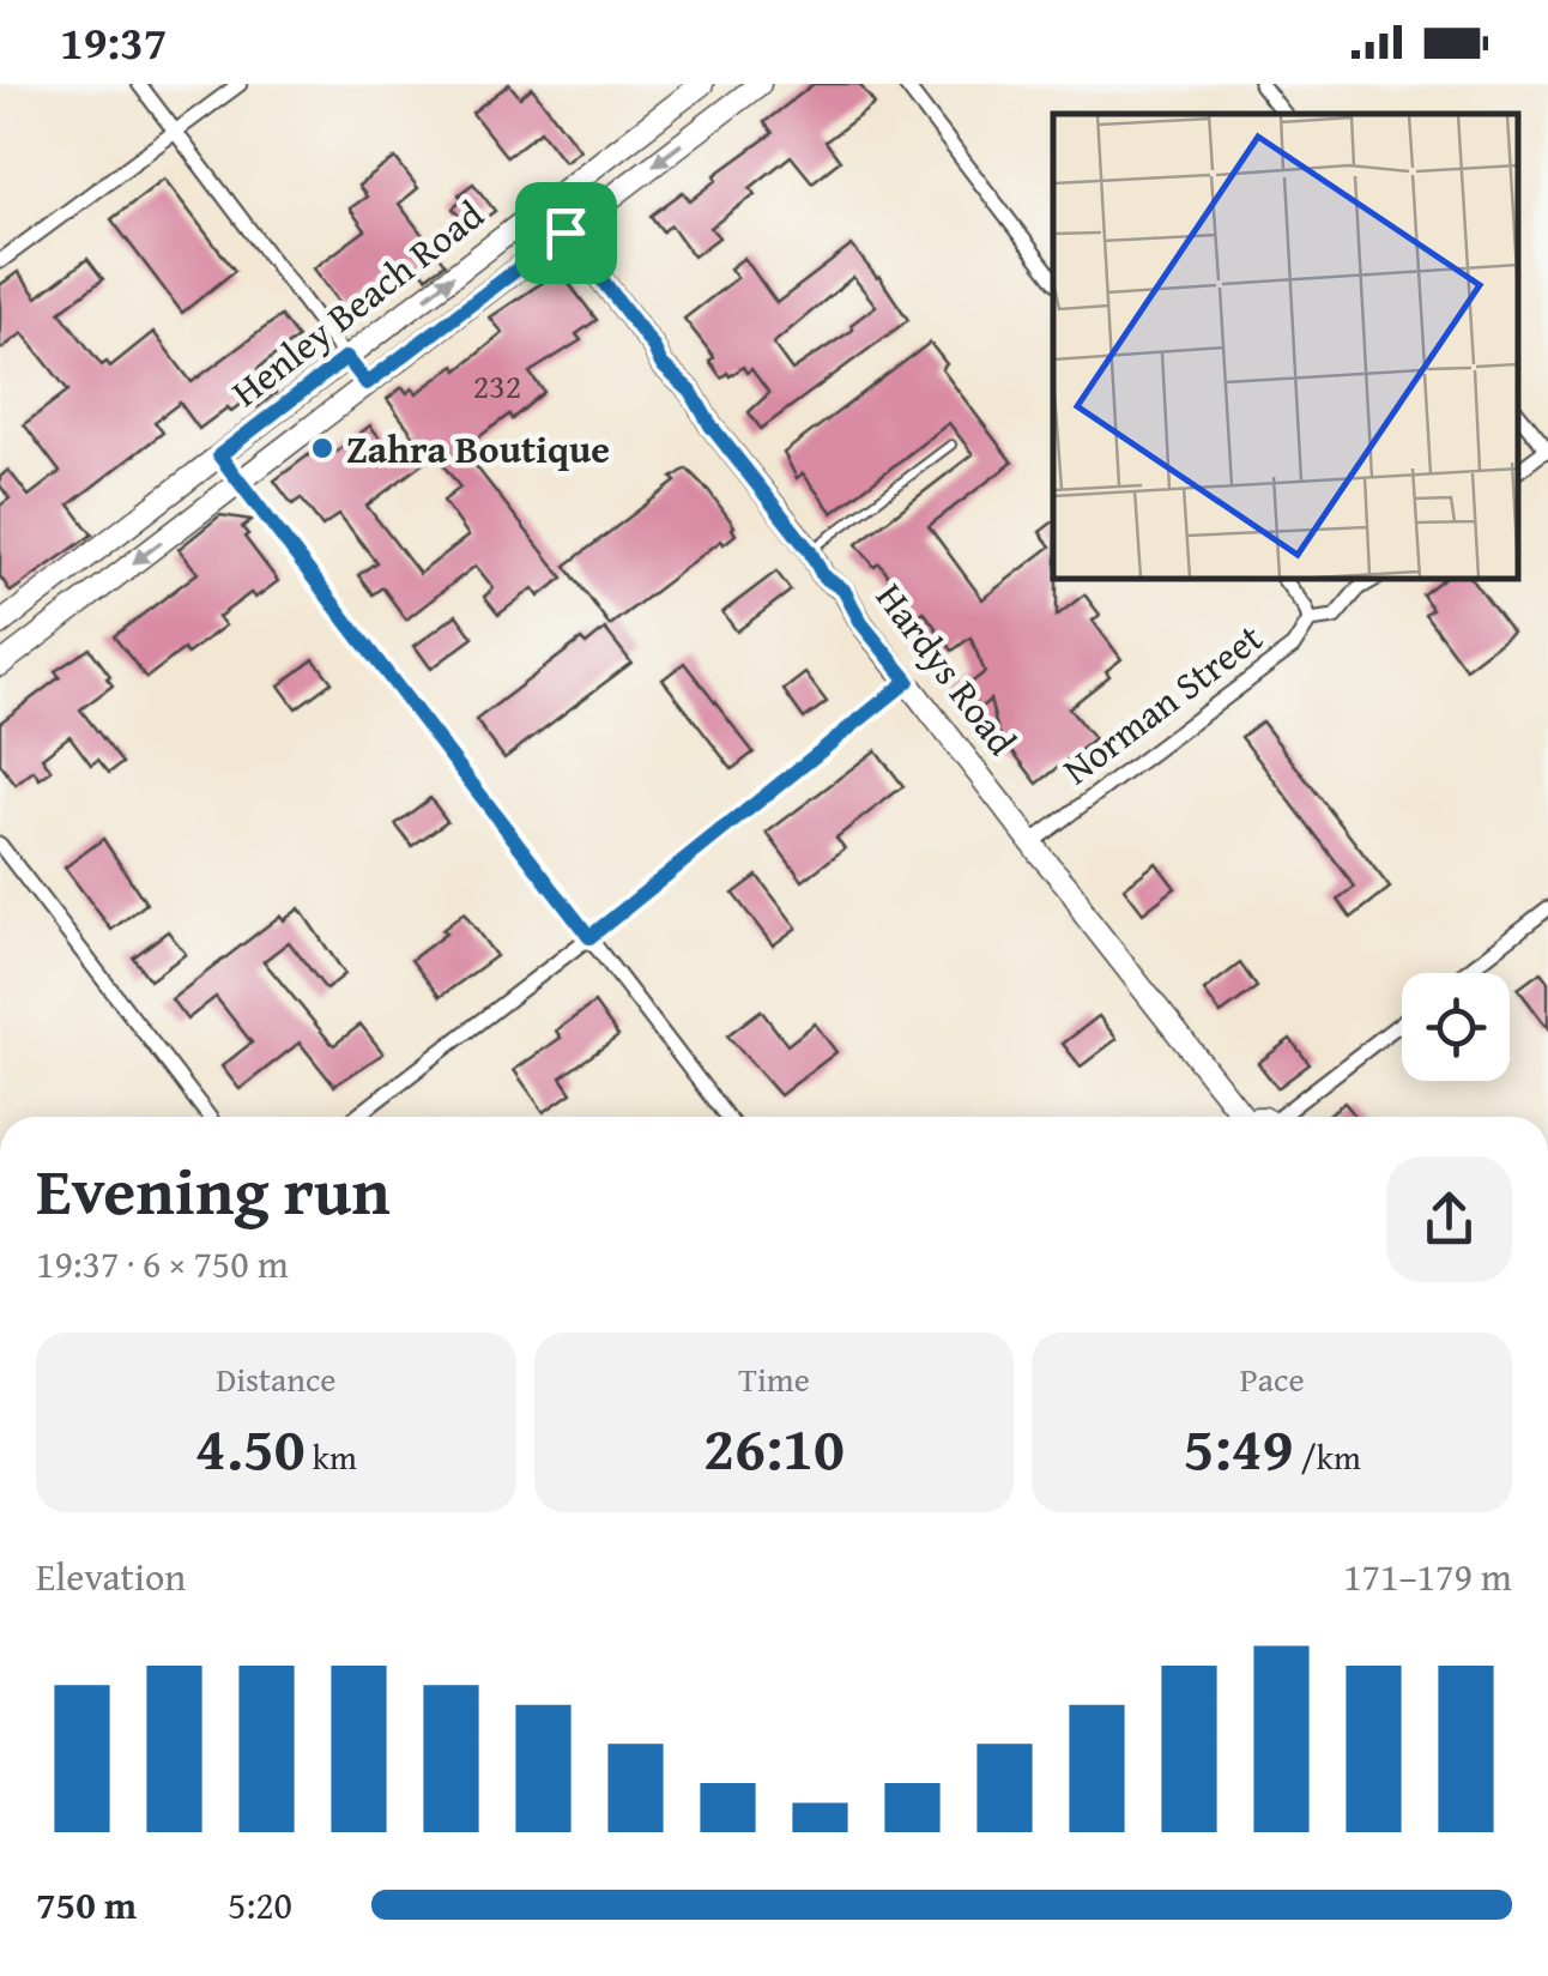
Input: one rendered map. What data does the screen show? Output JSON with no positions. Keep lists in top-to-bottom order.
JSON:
{
  "streets": {
    "main road": ["Henley Beach Road", "Hardys Road"],
    "street": ["Norman Street"]
  },
  "crossings": [
    ["Henley Beach Road", "Hardys Road"],
    ["Hardys Road", "Norman Street"]
  ],
  "places": ["Zahra Boutique"],
  "house_numbers": ["232"],
  "page": {
    "status": "19:37",
    "heading": ["Evening run", "19:37 · 6 × 750 m"],
    "stats": [
      ["Distance", "4.50 km"],
      ["Time", "26:10"],
      ["Pace", "5:49 /km"]
    ],
    "chart": ["Elevation", "171–179 m"],
    "list": [
      {
        "name": "750 m",
        "note": "5:20"
      }
    ]
  }
}
